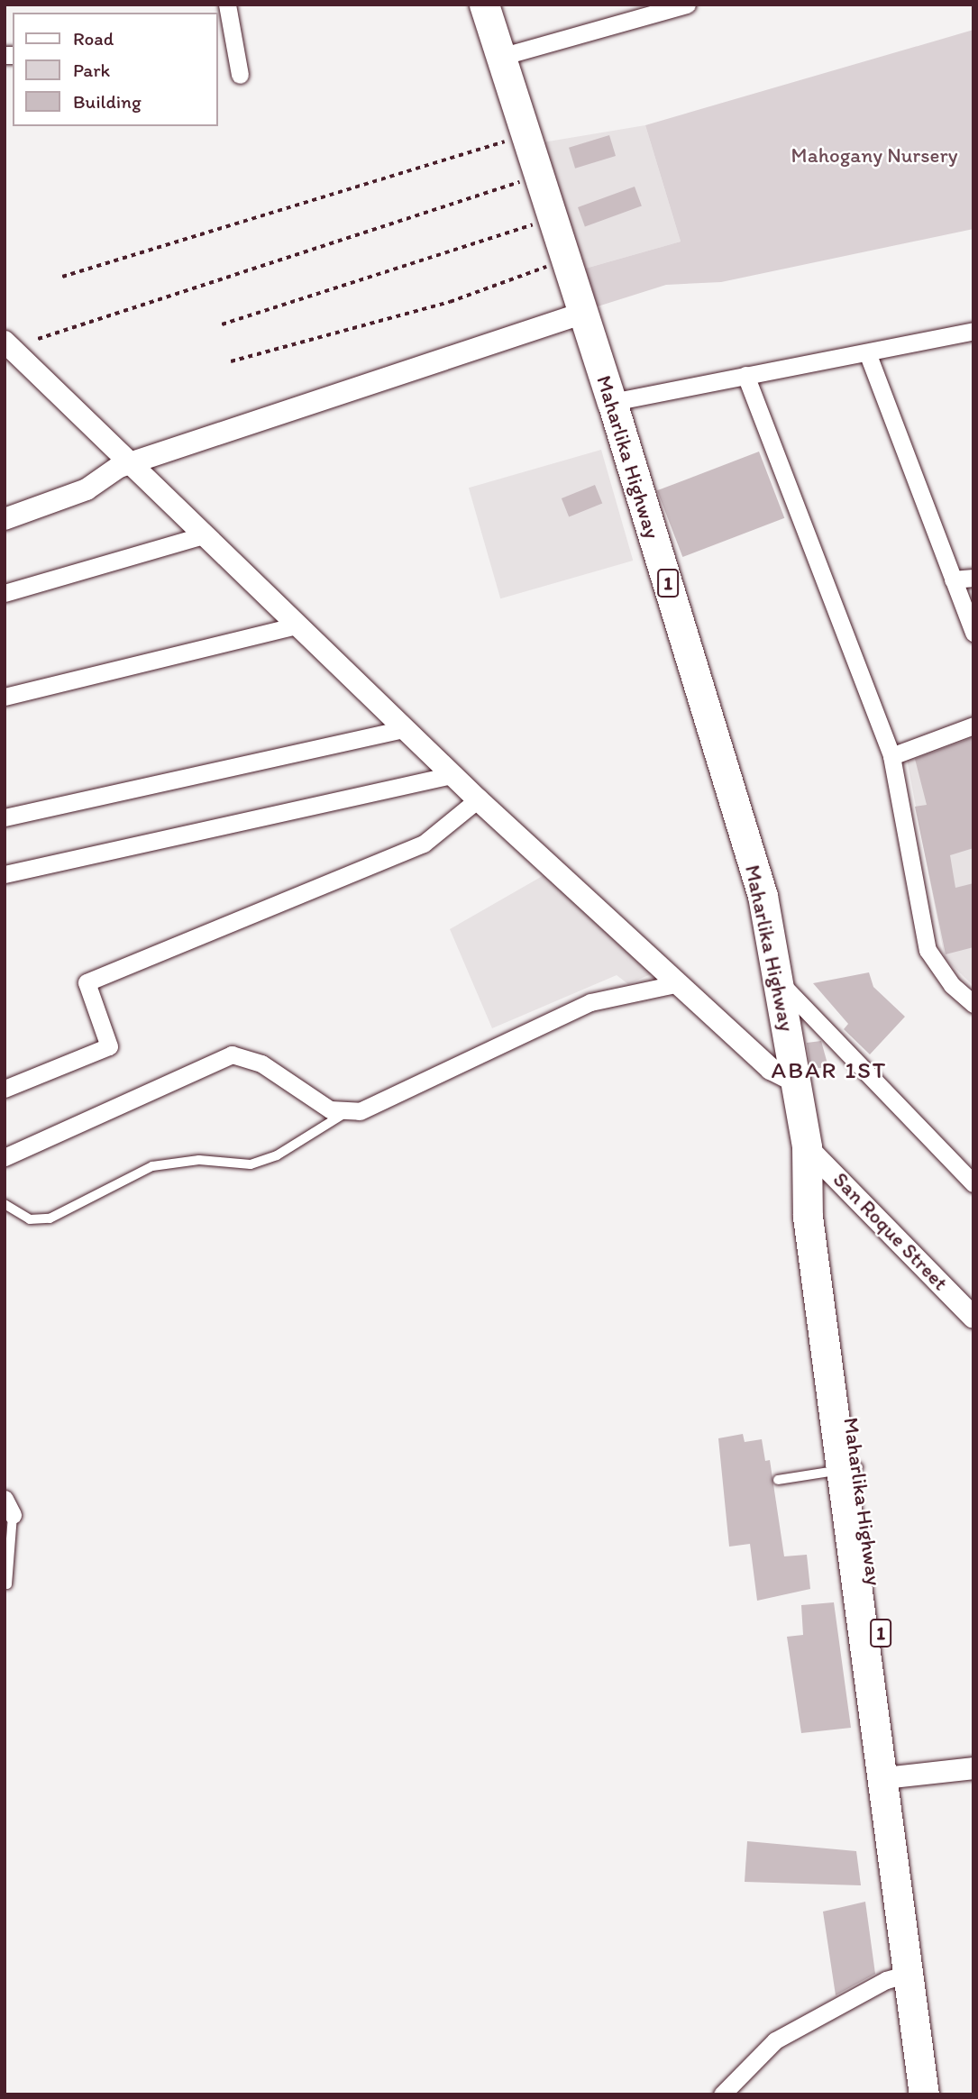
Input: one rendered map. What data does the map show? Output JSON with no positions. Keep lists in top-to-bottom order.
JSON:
{
  "streets": {
    "highway": ["Maharlika Highway", "1"],
    "street": ["San Roque Street"]
  },
  "crossings": [
    ["Maharlika Highway", "San Roque Street"]
  ],
  "districts": ["ABAR 1ST"],
  "parks": ["Mahogany Nursery"],
  "legend": ["Road", "Park", "Building"]
}
